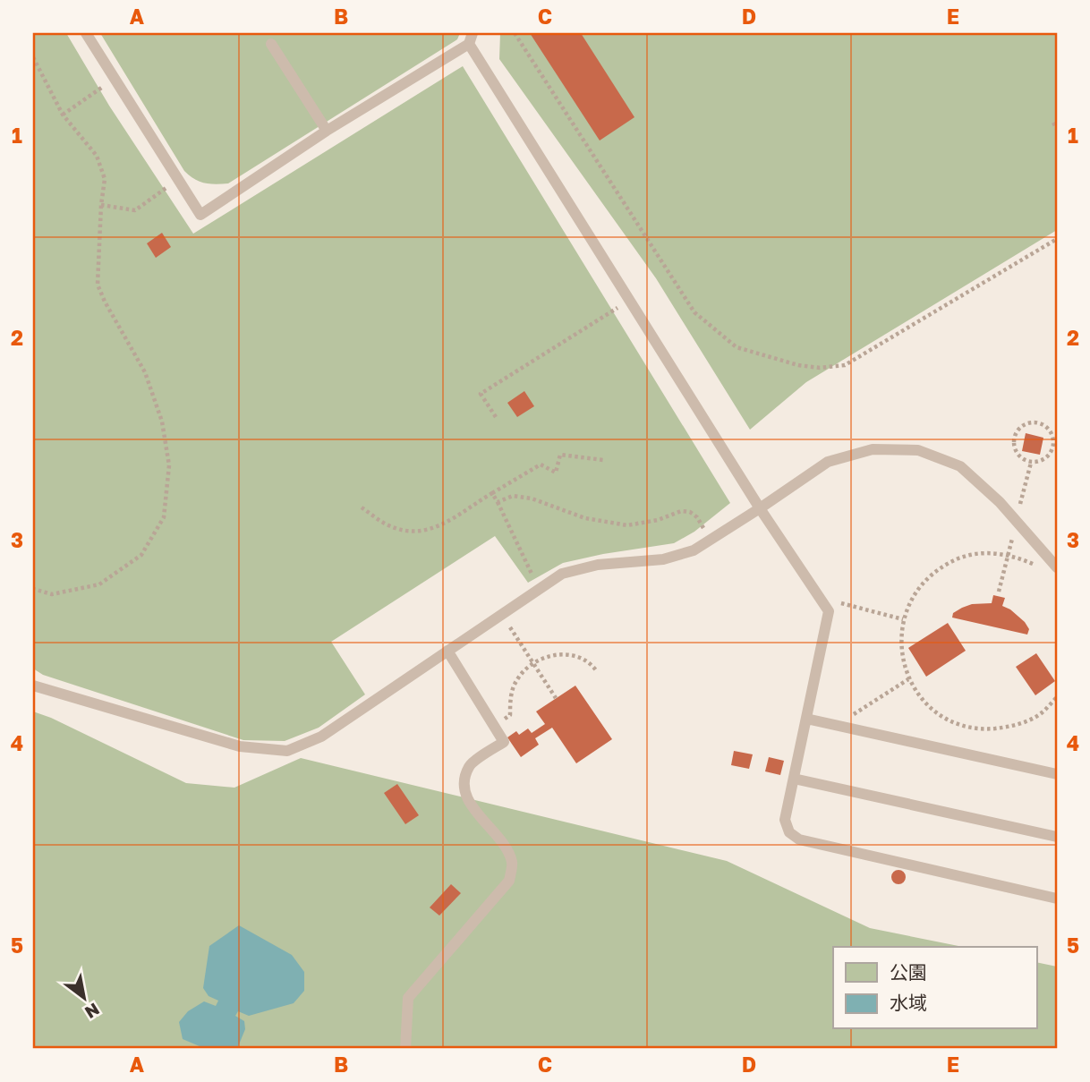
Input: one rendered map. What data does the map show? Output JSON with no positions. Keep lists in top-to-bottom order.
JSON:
{
  "legend": ["公園", "水域"],
  "north": "bottom right",
  "grid": {
    "columns": [
      "A",
      "B",
      "C",
      "D",
      "E"
    ],
    "rows": [
      "1",
      "2",
      "3",
      "4",
      "5"
    ]
  }
}
